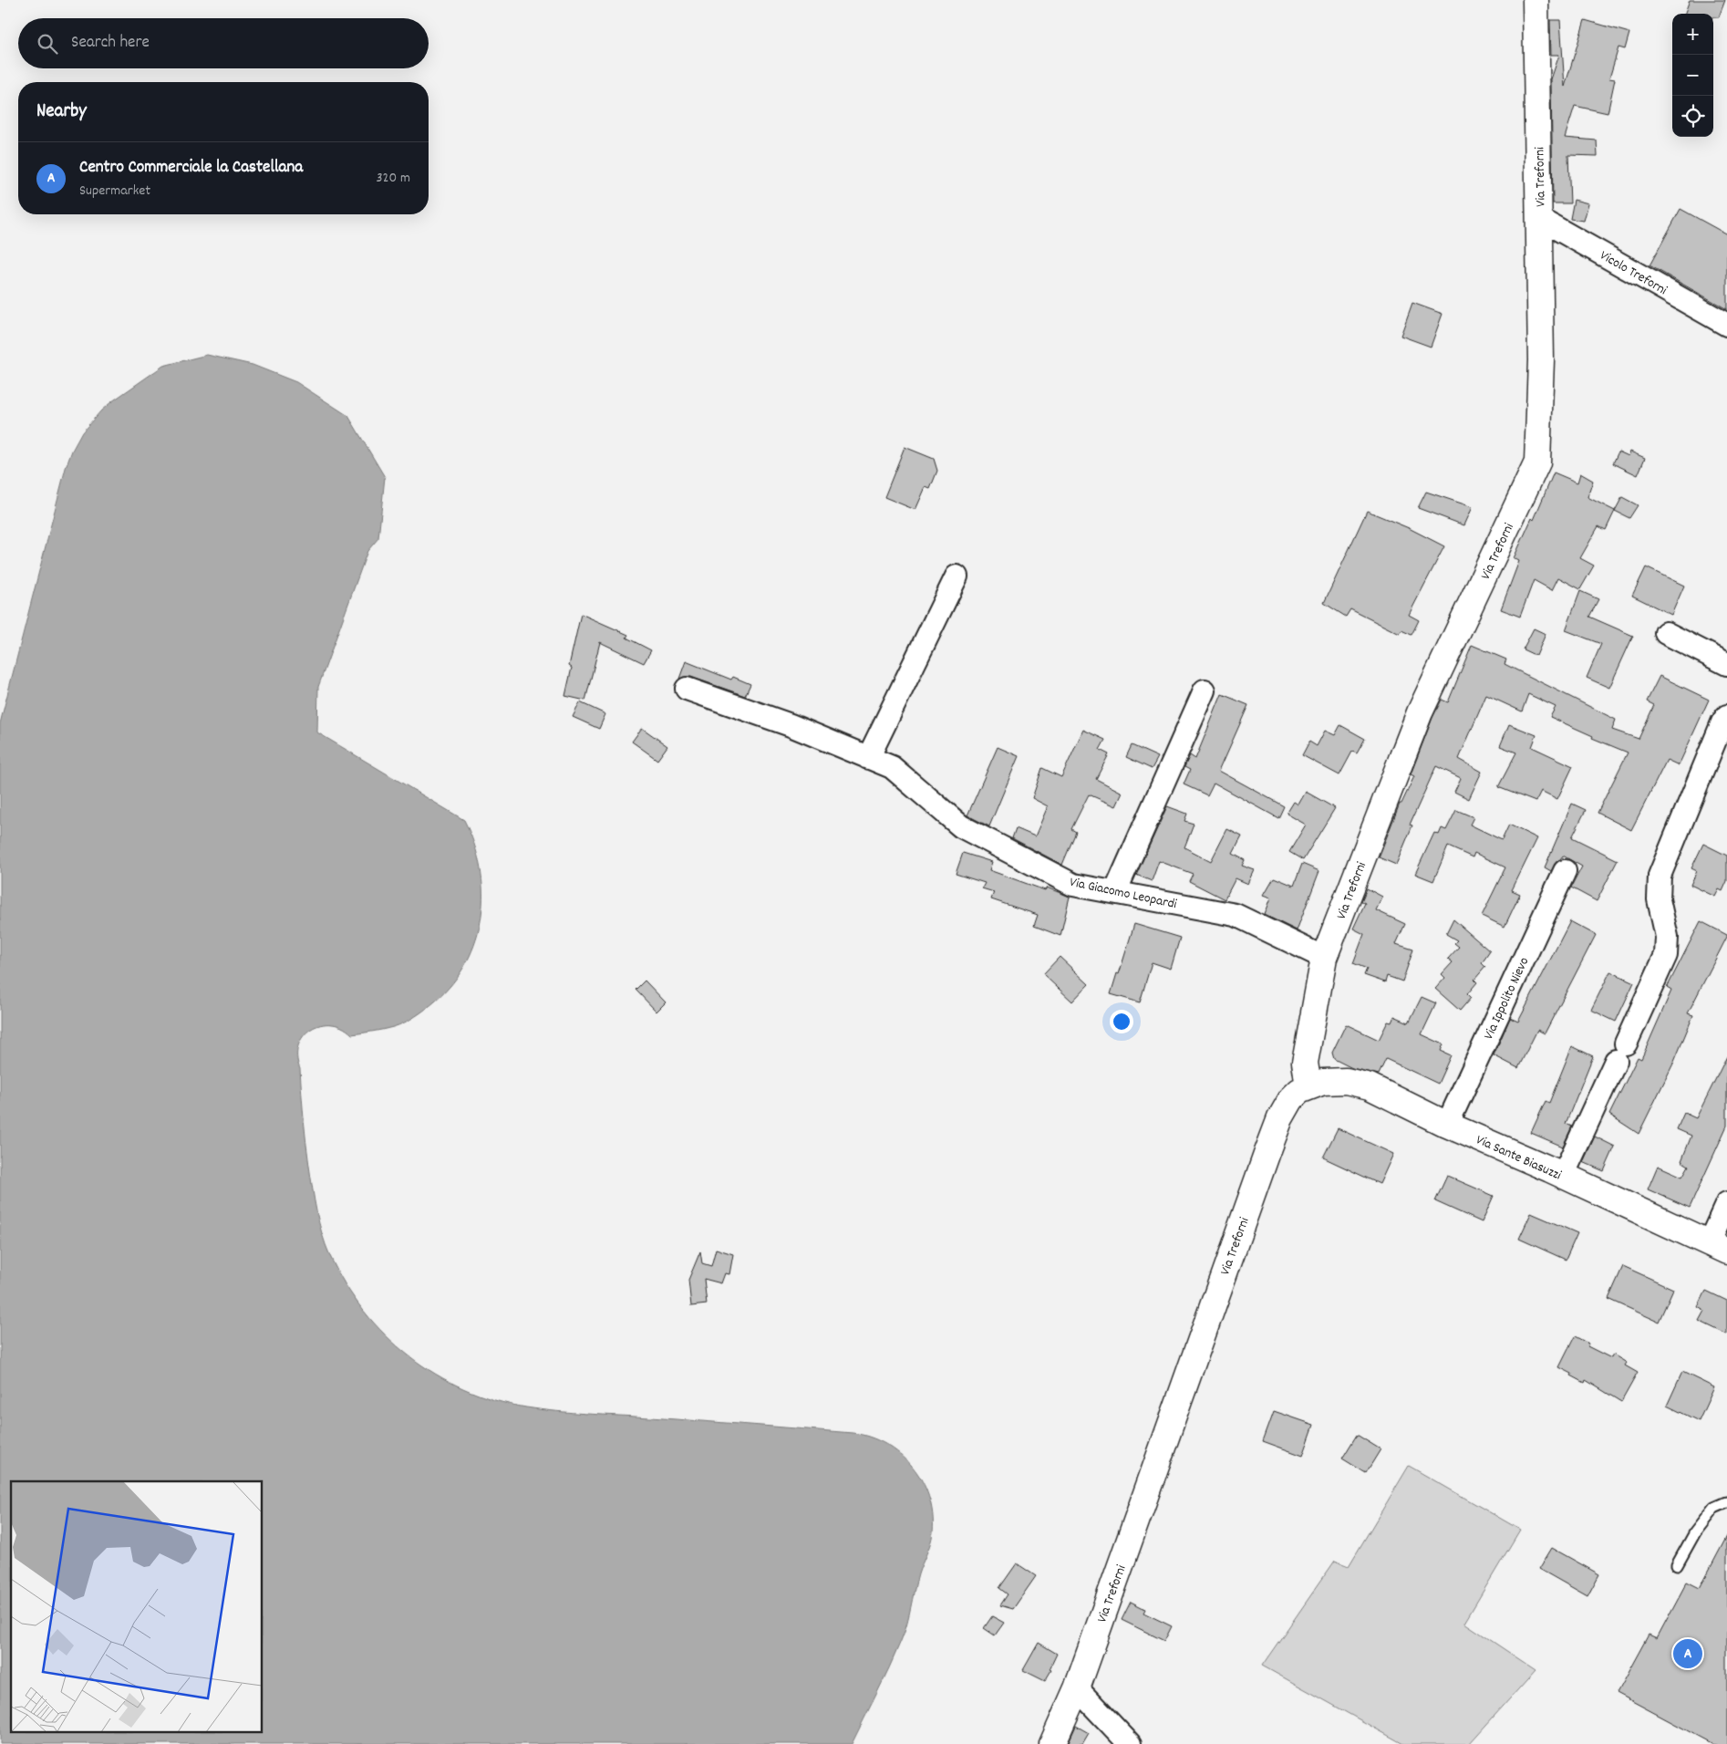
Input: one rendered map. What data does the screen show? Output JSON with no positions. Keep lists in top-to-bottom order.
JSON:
{
  "streets": {
    "street": [
      "Via Treforni",
      "Vicolo Treforni",
      "Via Giacomo Leopardi",
      "Via Ippolito Nievo",
      "Via Sante Biasuzzi"
    ]
  },
  "crossings": [
    ["Via Treforni", "Vicolo Treforni"],
    ["Via Treforni", "Via Giacomo Leopardi"],
    ["Via Treforni", "Via Sante Biasuzzi"],
    ["Via Ippolito Nievo", "Via Sante Biasuzzi"]
  ],
  "page": {
    "map_buttons": ["+", "−"],
    "search": "Search here",
    "heading": "Nearby",
    "list": [
      {
        "mark": "A",
        "name": "Centro Commerciale la Castellana",
        "note": "Supermarket",
        "value": "320 m"
      }
    ],
    "pins": "A"
  }
}
